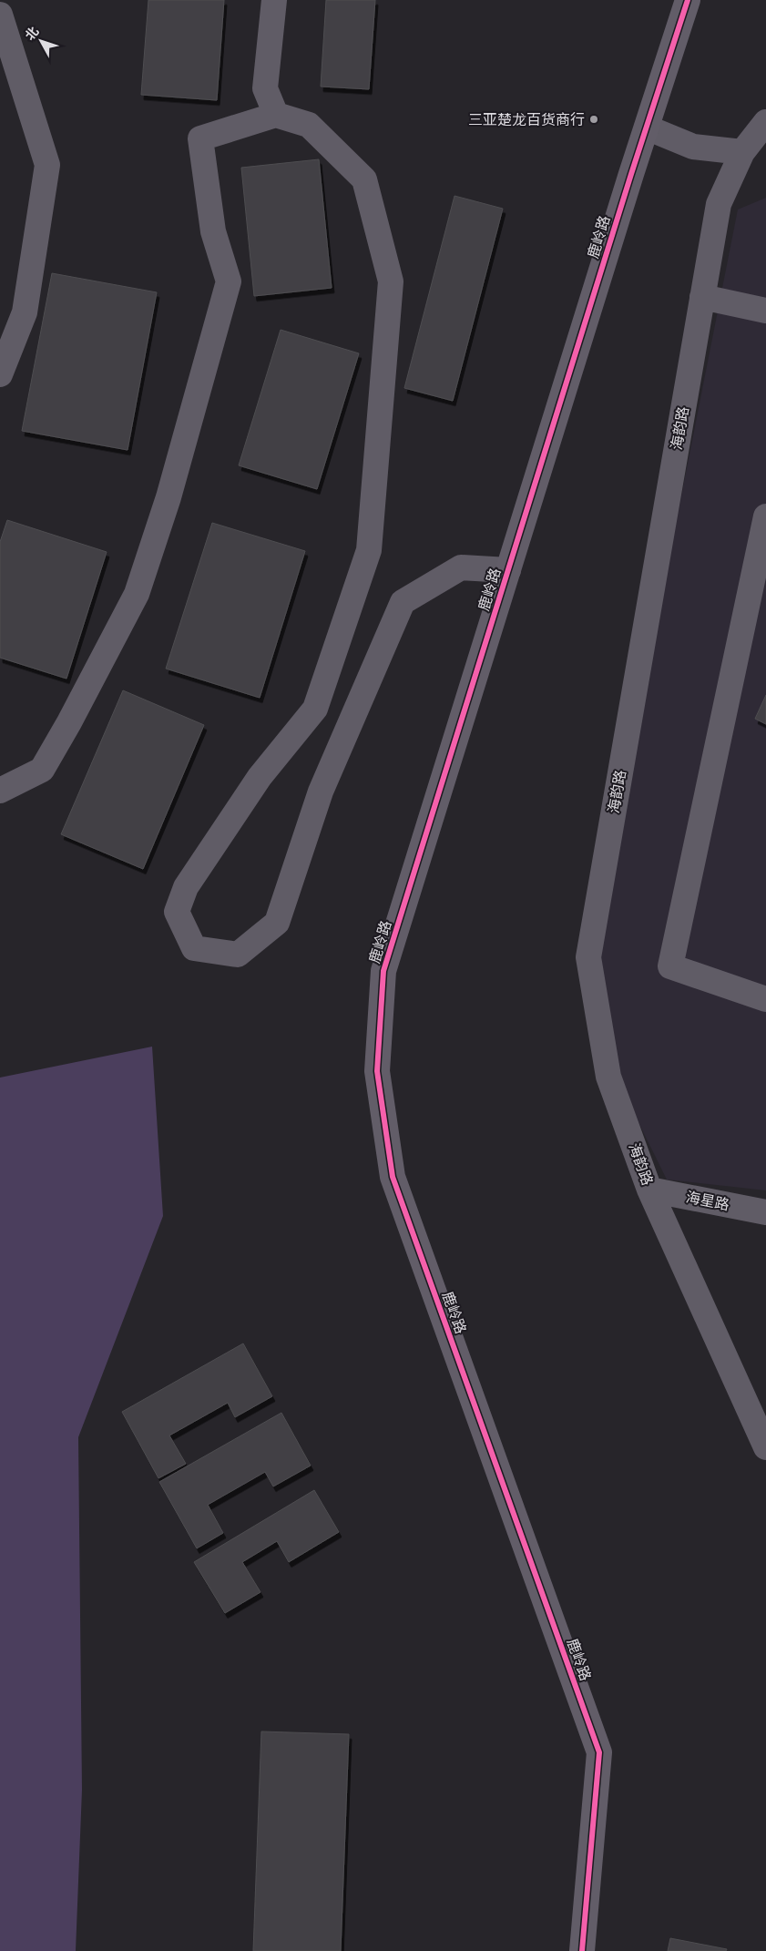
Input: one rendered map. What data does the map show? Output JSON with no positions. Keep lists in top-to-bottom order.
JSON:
{
  "streets": {
    "main road": ["鹿岭路"],
    "street": ["海韵路", "海星路"]
  },
  "crossings": [
    ["海韵路", "海星路"]
  ],
  "places": ["三亚楚龙百货商行"],
  "north": "top left"
}
